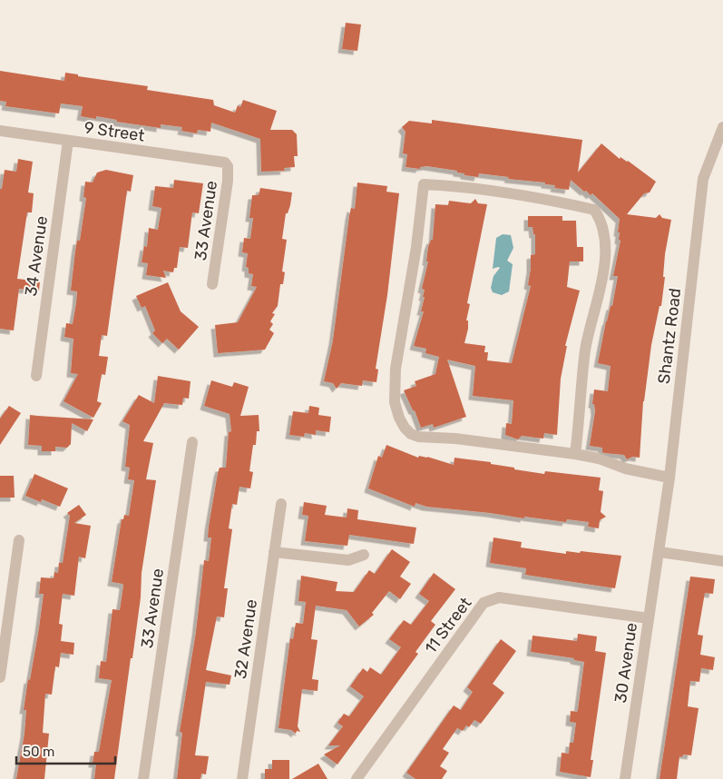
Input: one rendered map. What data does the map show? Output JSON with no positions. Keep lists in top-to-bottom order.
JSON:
{
  "streets": {
    "street": [
      "9 Street",
      "33 Avenue",
      "34 Avenue",
      "Shantz Road",
      "11 Street",
      "32 Avenue",
      "30 Avenue"
    ]
  },
  "crossings": [
    ["9 Street", "33 Avenue"],
    ["9 Street", "34 Avenue"],
    ["Shantz Road", "30 Avenue"],
    ["11 Street", "30 Avenue"]
  ],
  "scale_bar": "50 m"
}
